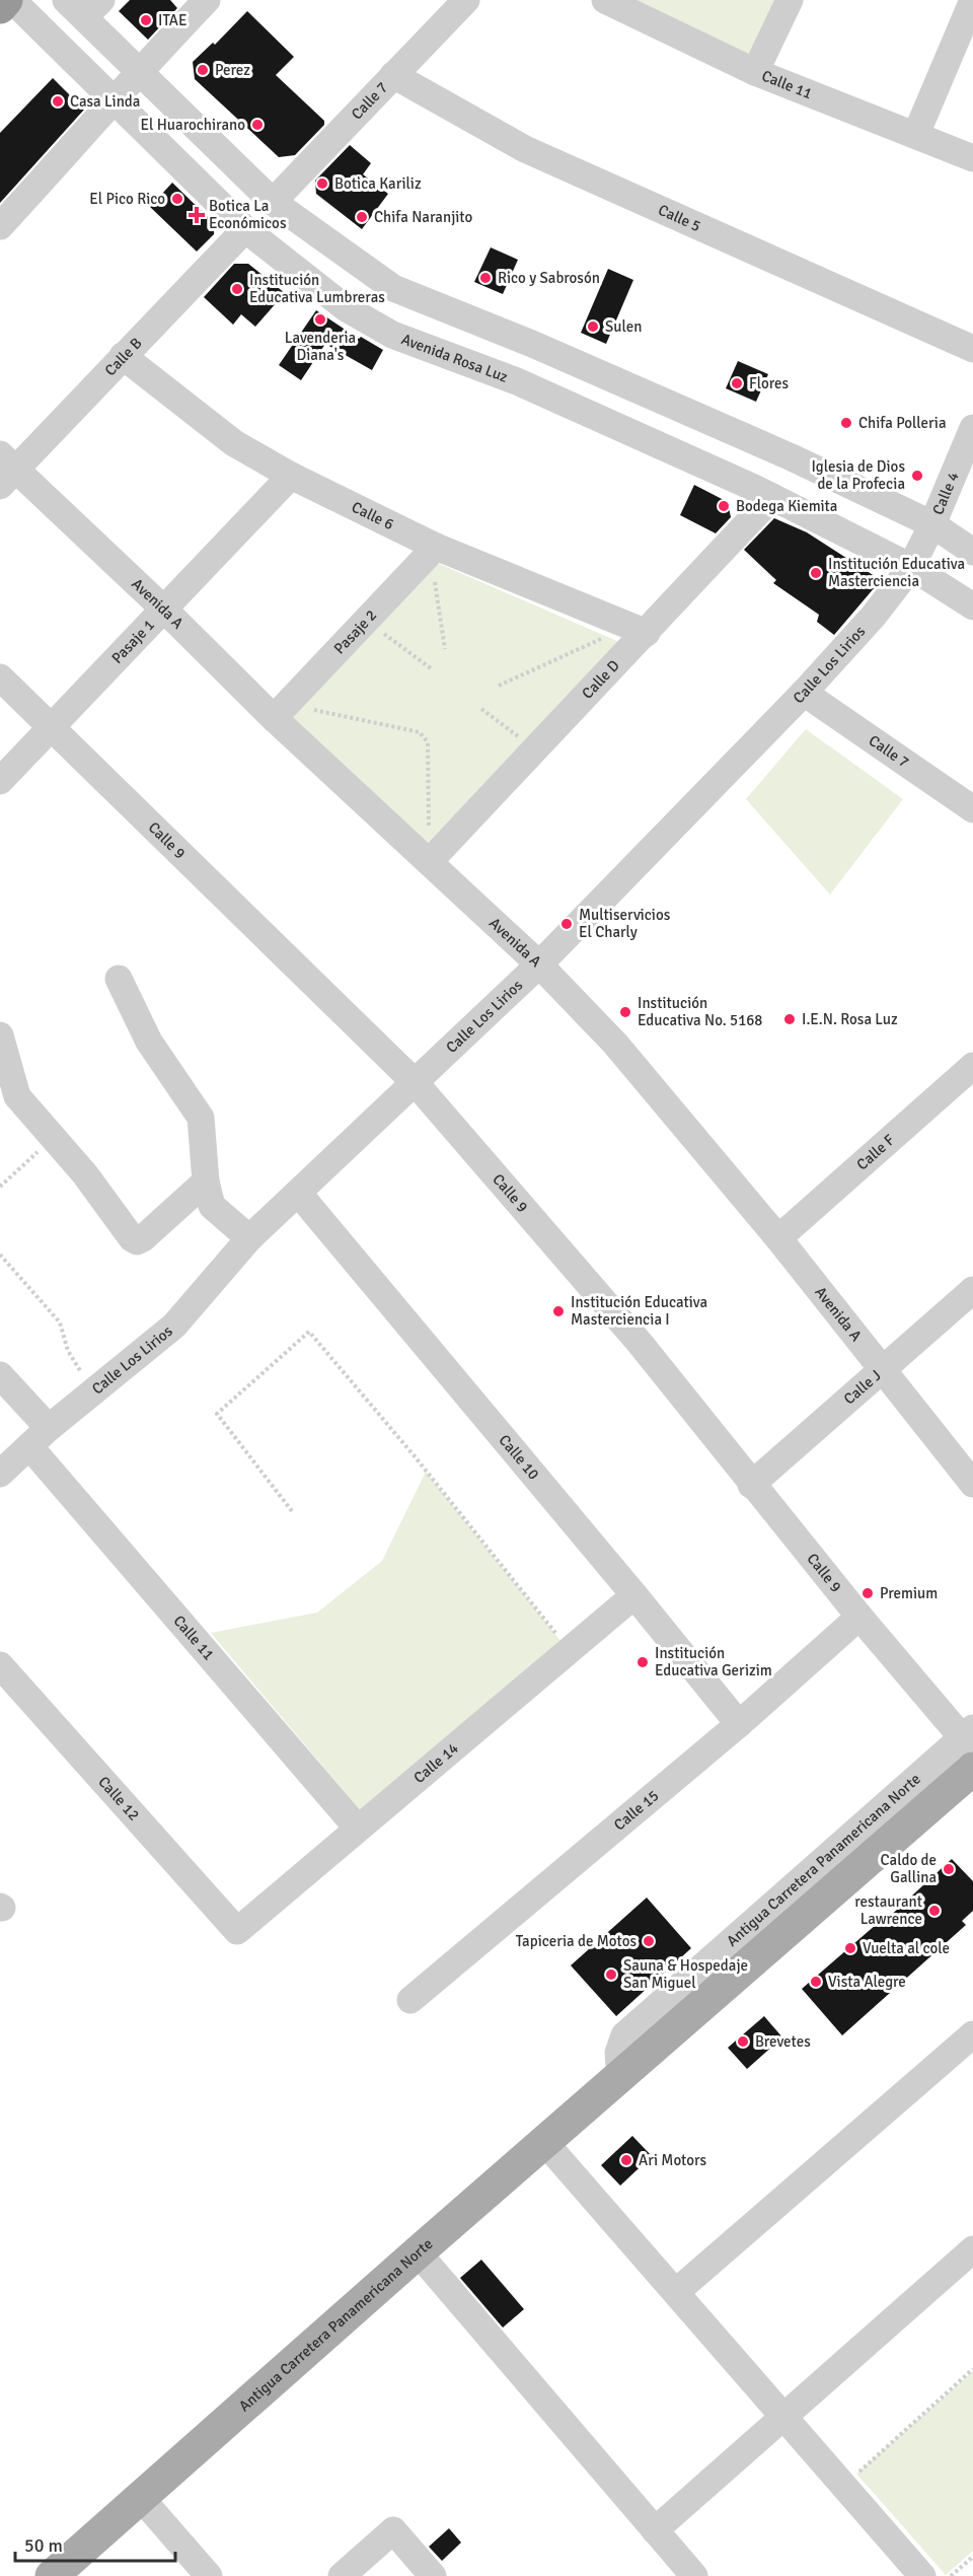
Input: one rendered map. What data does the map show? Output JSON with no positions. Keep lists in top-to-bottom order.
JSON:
{
  "streets": {
    "main road": ["Antigua Carretera Panamericana Norte"],
    "street": [
      "Calle 11",
      "Calle 7",
      "Calle 5",
      "Calle B",
      "Avenida Rosa Luz",
      "Calle 4",
      "Calle 6",
      "Avenida A",
      "Pasaje 2",
      "Pasaje 1",
      "Calle Los Lirios",
      "Calle D",
      "Calle 9",
      "Calle F",
      "Calle J",
      "Calle 10",
      "Calle 14",
      "Calle 12",
      "Calle 15"
    ]
  },
  "crossings": [
    ["Calle 11", "Calle Los Lirios"],
    ["Calle 11", "Calle 14"],
    ["Calle 7", "Calle 5"],
    ["Calle 7", "Calle Los Lirios"],
    ["Calle B", "Avenida Rosa Luz"],
    ["Calle B", "Calle 6"],
    ["Calle B", "Avenida A"],
    ["Avenida Rosa Luz", "Calle Los Lirios"],
    ["Avenida Rosa Luz", "Calle D"],
    ["Calle 4", "Calle Los Lirios"],
    ["Calle 6", "Pasaje 2"],
    ["Calle 6", "Pasaje 1"],
    ["Calle 6", "Calle D"],
    ["Avenida A", "Pasaje 2"],
    ["Avenida A", "Pasaje 1"],
    ["Avenida A", "Calle Los Lirios"],
    ["Avenida A", "Calle D"],
    ["Avenida A", "Calle F"],
    ["Avenida A", "Calle J"],
    ["Pasaje 1", "Calle 9"],
    ["Calle Los Lirios", "Calle 9"],
    ["Calle Los Lirios", "Calle 10"],
    ["Calle 9", "Calle J"],
    ["Calle 9", "Calle 15"],
    ["Calle 9", "Antigua Carretera Panamericana Norte"],
    ["Calle 10", "Calle 14"],
    ["Calle 10", "Calle 15"],
    ["Calle 14", "Calle 12"]
  ],
  "places": {
    "other": [
      "ITAE",
      "Perez",
      "Casa Linda",
      "El Huarochirano",
      "Botica Kariliz",
      "El Pico Rico",
      "Chifa Naranjito",
      "Rico y Sabrosón",
      "Institución Educativa Lumbreras",
      "Lavenderia Diana's",
      "Sulen",
      "Flores",
      "Chifa Polleria",
      "Iglesia de Dios de la Profecia",
      "Bodega Kiemita",
      "Institución Educativa Masterciencia",
      "Multiservicios El Charly",
      "Institución Educativa No. 5168",
      "I.E.N. Rosa Luz",
      "Institución Educativa Masterciencia I",
      "Premium",
      "Institución Educativa Gerizim",
      "Caldo de Gallina",
      "restaurant Lawrence",
      "Tapiceria de Motos",
      "Vuelta al cole",
      "Sauna & Hospedaje San Miguel",
      "Vista Alegre",
      "Brevetes",
      "Ari Motors"
    ],
    "health": ["Botica La Económicos"]
  },
  "scale_bar": "50 m"
}
